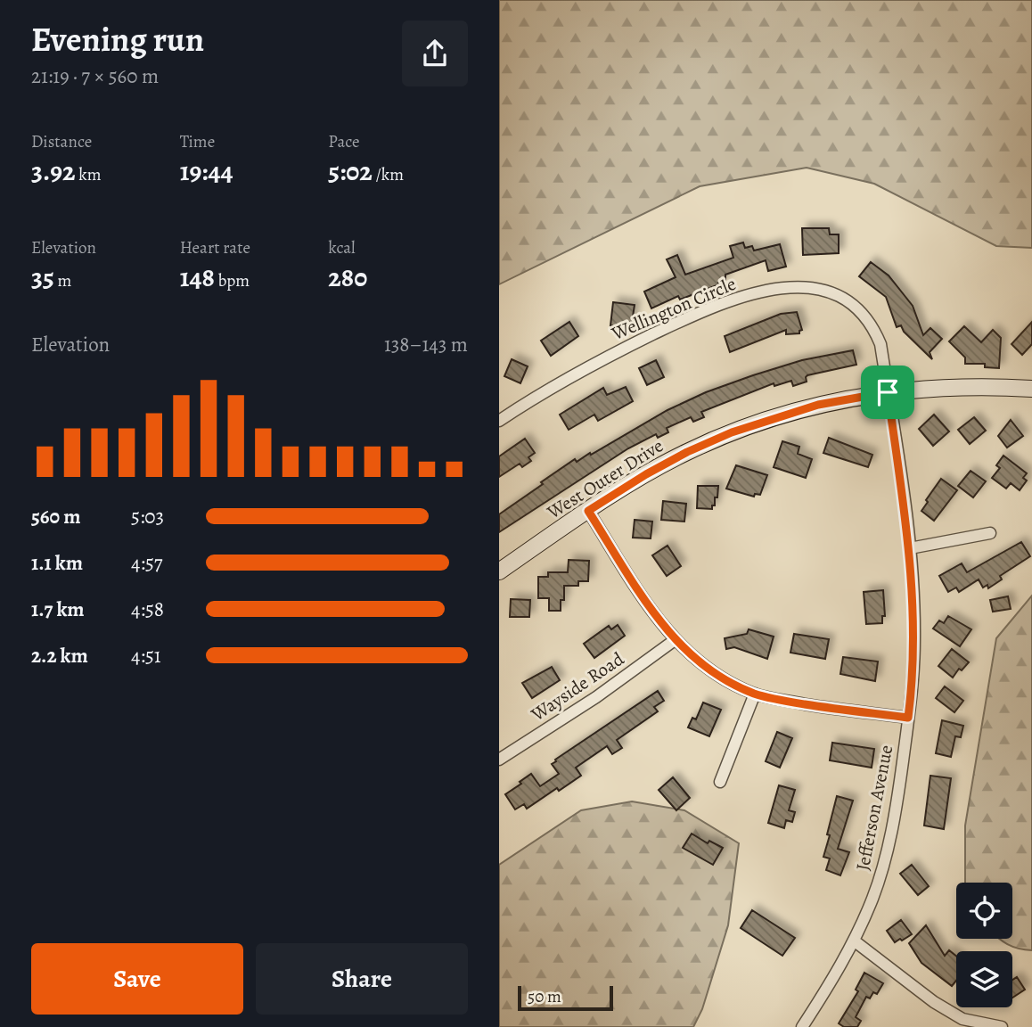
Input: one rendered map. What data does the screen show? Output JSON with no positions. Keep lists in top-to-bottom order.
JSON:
{
  "streets": {
    "street": [
      "Wellington Circle",
      "West Outer Drive",
      "Wayside Road",
      "Jefferson Avenue"
    ]
  },
  "crossings": [
    ["Wellington Circle", "West Outer Drive"],
    ["Wellington Circle", "Jefferson Avenue"],
    ["West Outer Drive", "Jefferson Avenue"]
  ],
  "scale_bar": "50 m",
  "page": {
    "heading": ["Evening run", "21:19 · 7 × 560 m"],
    "stats": [
      ["Distance", "3.92 km"],
      ["Time", "19:44"],
      ["Pace", "5:02 /km"],
      ["Elevation", "35 m"],
      ["Heart rate", "148 bpm"],
      ["kcal", "280"]
    ],
    "chart": ["Elevation", "138–143 m"],
    "list": [
      {
        "name": "560 m",
        "note": "5:03"
      },
      {
        "name": "1.1 km",
        "note": "4:57"
      },
      {
        "name": "1.7 km",
        "note": "4:58"
      },
      {
        "name": "2.2 km",
        "note": "4:51"
      }
    ],
    "buttons": ["Save", "Share"],
    "scale": "50 m"
  }
}
